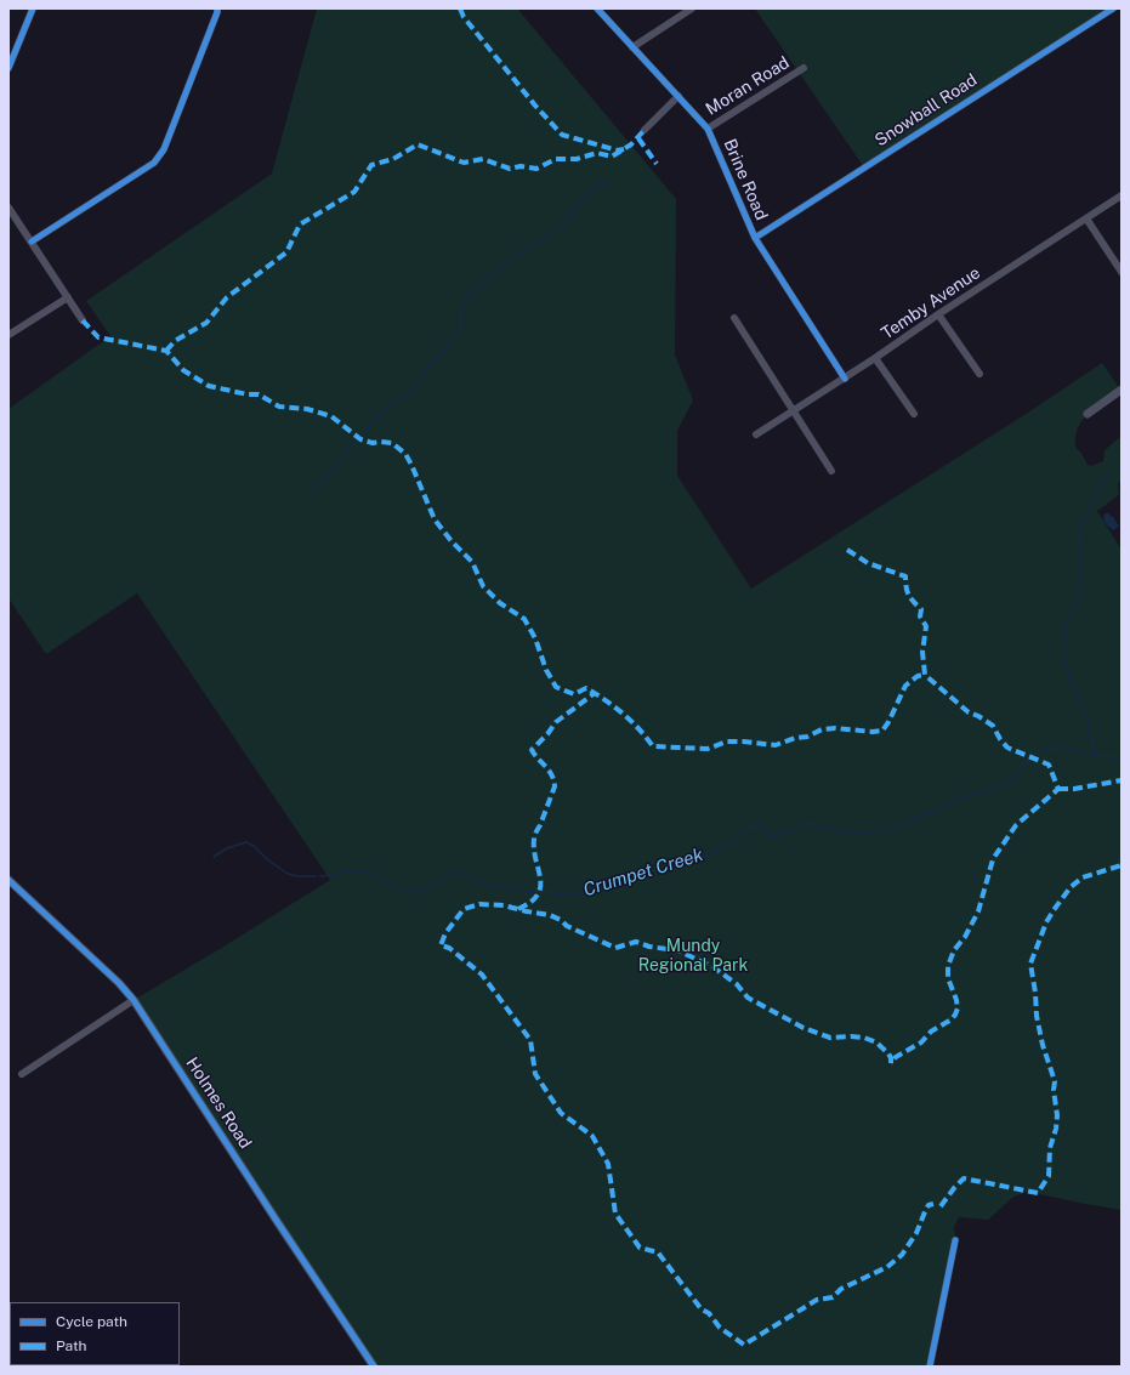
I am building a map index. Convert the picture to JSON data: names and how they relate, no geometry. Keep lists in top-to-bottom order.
{
  "streets": {
    "street": [
      "Moran Road",
      "Snowball Road",
      "Brine Road",
      "Temby Avenue",
      "Holmes Road"
    ]
  },
  "crossings": [
    ["Moran Road", "Brine Road"],
    ["Snowball Road", "Brine Road"],
    ["Brine Road", "Temby Avenue"]
  ],
  "water": ["Crumpet Creek"],
  "parks": ["Mundy Regional Park"],
  "legend": ["Cycle path", "Path"]
}
